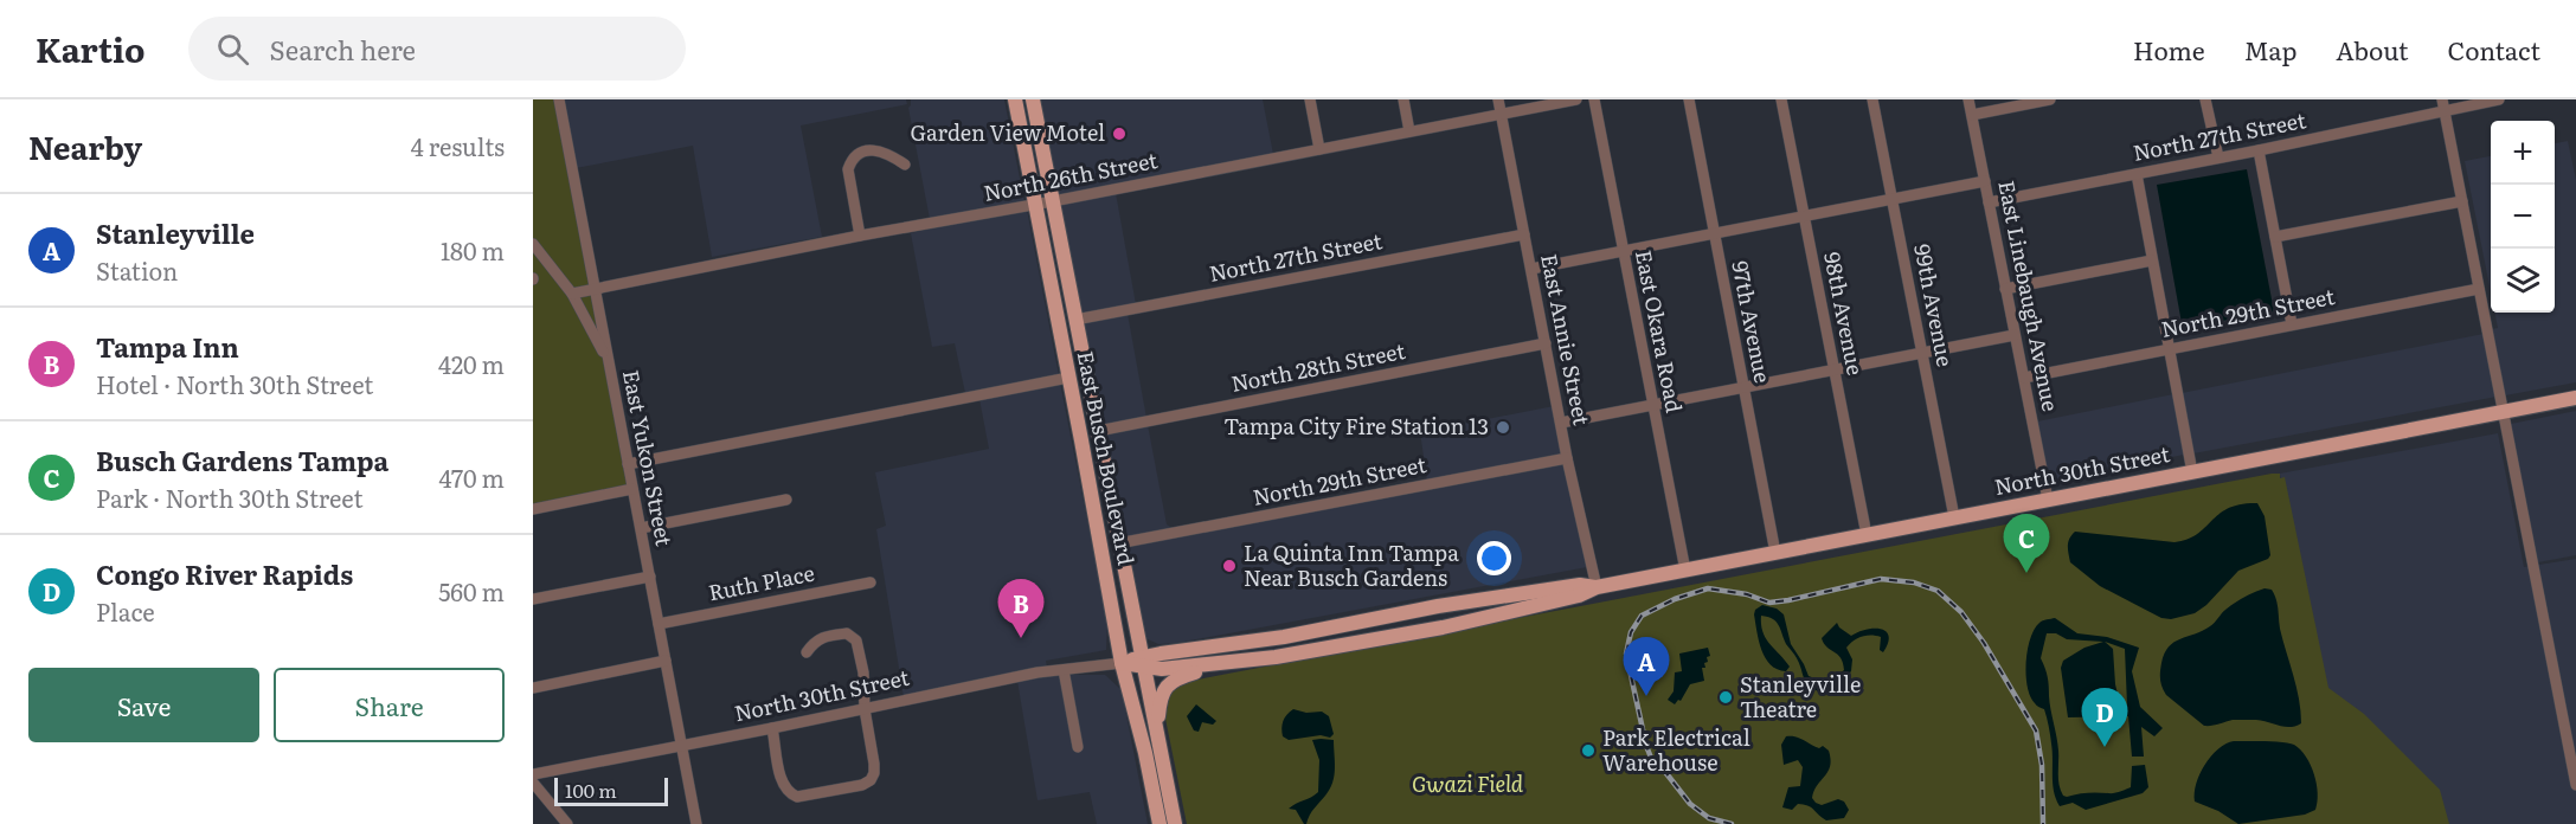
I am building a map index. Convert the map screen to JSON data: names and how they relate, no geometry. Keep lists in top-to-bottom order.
{
  "streets": {
    "main road": ["East Busch Boulevard", "North 30th Street"],
    "street": [
      "North 27th Street",
      "North 26th Street",
      "East Linebaugh Avenue",
      "99th Avenue",
      "98th Avenue",
      "North 29th Street",
      "97th Avenue",
      "East Okara Road",
      "East Annie Street",
      "North 28th Street",
      "East Yukon Street",
      "Ruth Place"
    ]
  },
  "crossings": [
    ["North 27th Street", "East Linebaugh Avenue"],
    ["North 27th Street", "East Annie Street"],
    ["North 27th Street", "East Busch Boulevard"],
    ["North 26th Street", "East Annie Street"],
    ["North 26th Street", "East Yukon Street"],
    ["North 26th Street", "East Busch Boulevard"],
    ["East Linebaugh Avenue", "North 29th Street"],
    ["East Linebaugh Avenue", "North 30th Street"],
    ["99th Avenue", "North 30th Street"],
    ["98th Avenue", "North 30th Street"],
    ["North 29th Street", "East Annie Street"],
    ["North 29th Street", "East Busch Boulevard"],
    ["97th Avenue", "North 30th Street"],
    ["East Okara Road", "North 30th Street"],
    ["East Annie Street", "North 28th Street"],
    ["East Annie Street", "North 30th Street"],
    ["North 28th Street", "East Busch Boulevard"],
    ["East Yukon Street", "North 30th Street"],
    ["East Yukon Street", "Ruth Place"],
    ["East Busch Boulevard", "North 30th Street"]
  ],
  "parks": ["Gwazi Field"],
  "places": [
    "Garden View Motel",
    "Tampa City Fire Station 13",
    "La Quinta Inn Tampa Near Busch Gardens",
    "Stanleyville Theatre",
    "Park Electrical Warehouse"
  ],
  "scale_bar": "100 m",
  "page": {
    "header": "Kartio",
    "search": "Search here",
    "nav": [
      "Home",
      "Map",
      "About",
      "Contact"
    ],
    "heading": ["Nearby", "4 results"],
    "map_buttons": ["+", "−"],
    "list": [
      {
        "mark": "A",
        "name": "Stanleyville",
        "note": "Station",
        "value": "180 m"
      },
      {
        "mark": "B",
        "name": "Tampa Inn",
        "note": "Hotel · North 30th Street",
        "value": "420 m"
      },
      {
        "mark": "C",
        "name": "Busch Gardens Tampa",
        "note": "Park · North 30th Street",
        "value": "470 m"
      },
      {
        "mark": "D",
        "name": "Congo River Rapids",
        "note": "Place",
        "value": "560 m"
      }
    ],
    "pins": [
      "C",
      "B",
      "A",
      "D"
    ],
    "buttons": ["Save", "Share"],
    "scale": "100 m"
  }
}
